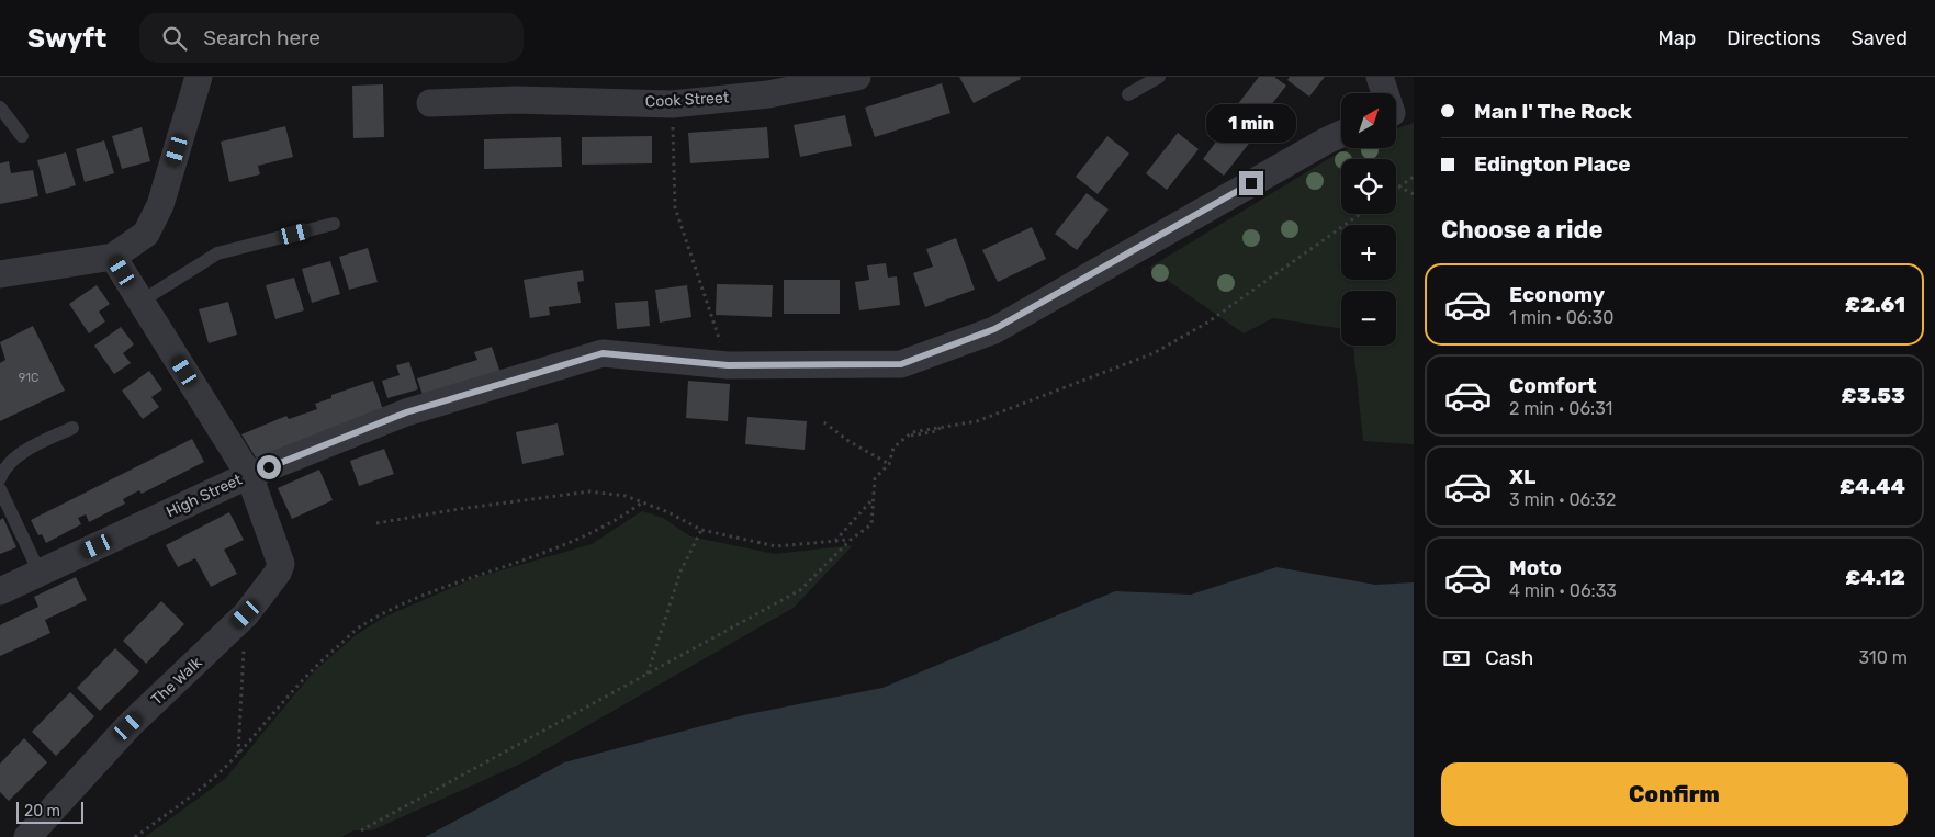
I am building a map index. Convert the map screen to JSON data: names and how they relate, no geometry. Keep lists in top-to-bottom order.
{
  "streets": {
    "street": ["Cook Street", "High Street", "The Walk"]
  },
  "crossings": [
    ["High Street", "The Walk"]
  ],
  "house_numbers": ["91C"],
  "scale_bar": "20 m",
  "north": "top right",
  "page": {
    "header": "Swyft",
    "search": "Search here",
    "nav": ["Map", "Directions", "Saved"],
    "banner": ["Man I' The Rock", "Edington Place"],
    "map_buttons": ["+", "−"],
    "bubble": "1 min",
    "heading": "Choose a ride",
    "list": [
      {
        "name": "Economy",
        "note": "1 min · 06:30",
        "value": "£2.61"
      },
      {
        "name": "Comfort",
        "note": "2 min · 06:31",
        "value": "£3.53"
      },
      {
        "name": "XL",
        "note": "3 min · 06:32",
        "value": "£4.44"
      },
      {
        "name": "Moto",
        "note": "4 min · 06:33",
        "value": "£4.12"
      }
    ],
    "pay": ["Cash", "310 m"],
    "buttons": "Confirm",
    "scale": "20 m"
  }
}
